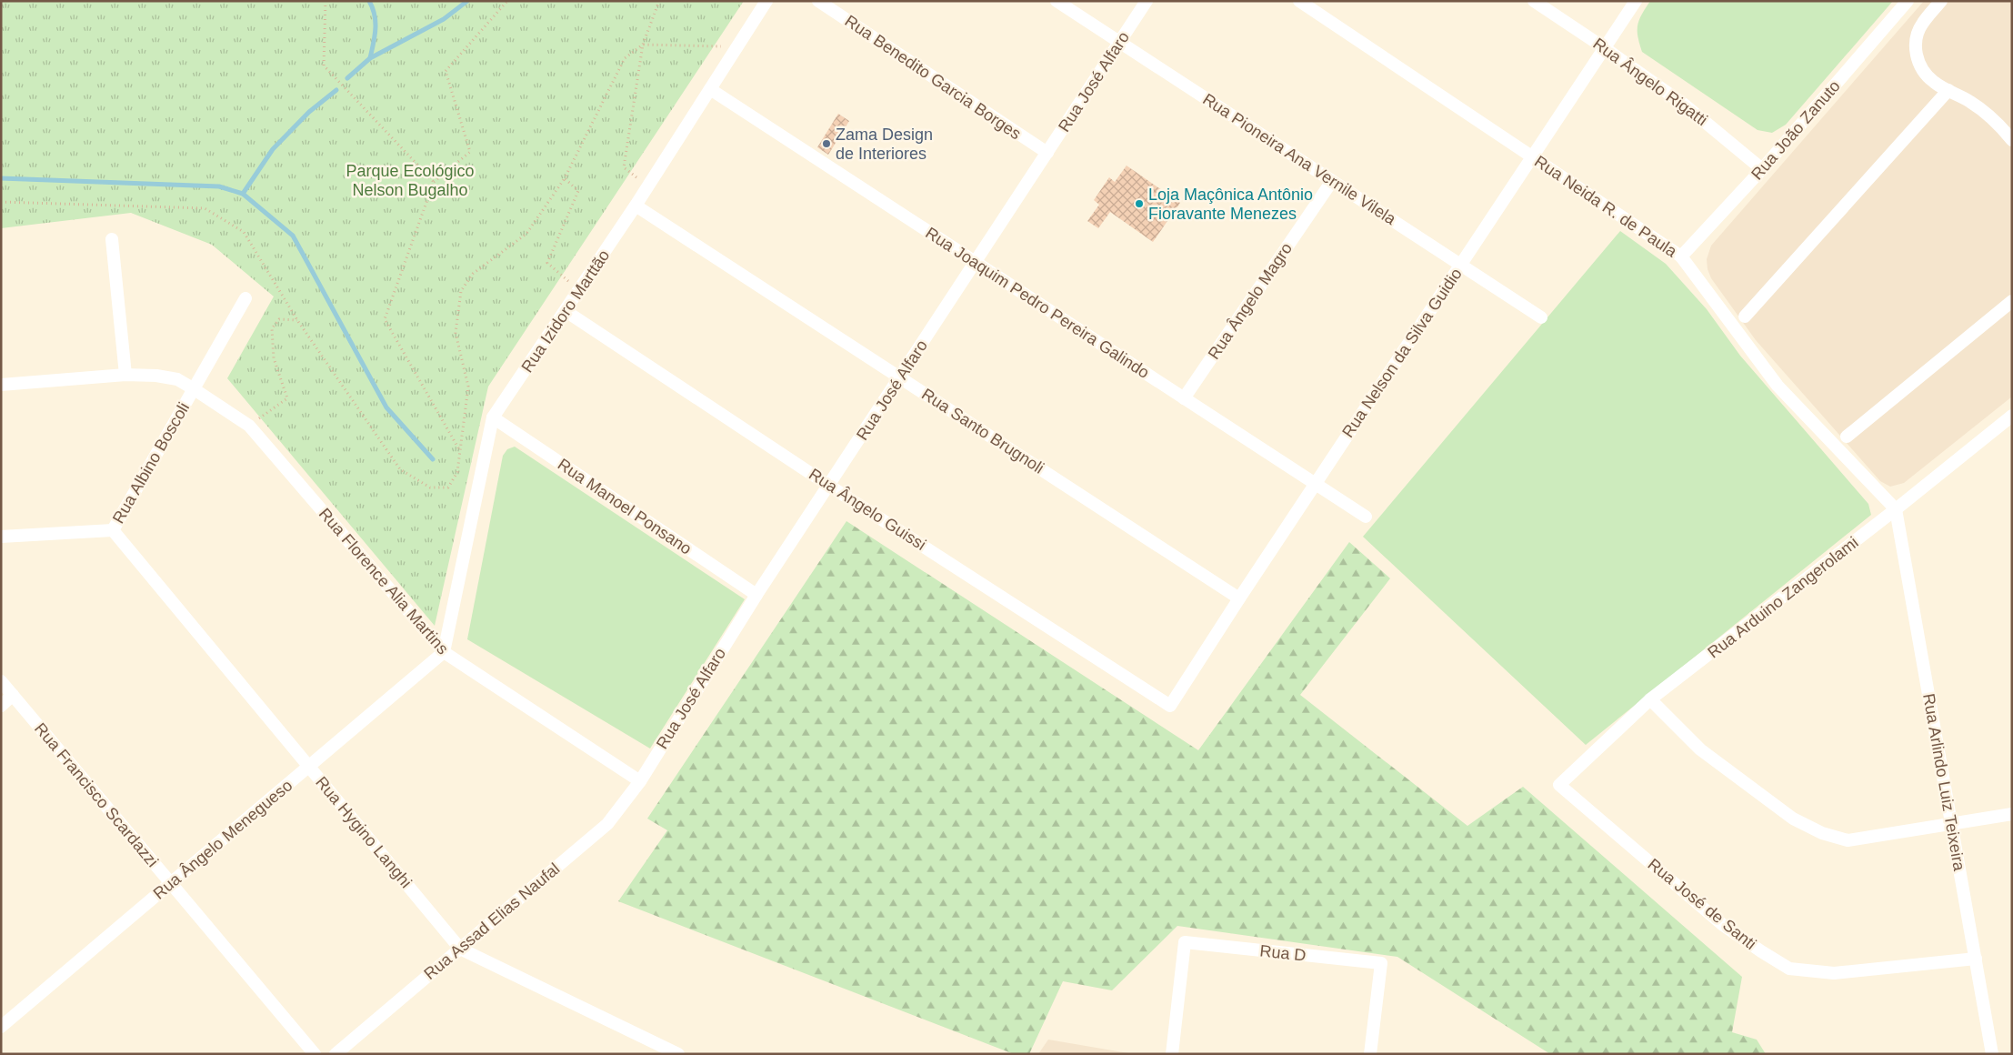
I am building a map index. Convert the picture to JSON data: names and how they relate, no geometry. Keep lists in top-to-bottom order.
{
  "streets": {
    "street": [
      "Rua Benedito Garcia Borges",
      "Rua José Alfaro",
      "Rua Ângelo Rigatti",
      "Rua João Zanuto",
      "Rua Pioneira Ana Vernile Vilela",
      "Rua Neida R. de Paula",
      "Rua Ângelo Magro",
      "Rua Joaquim Pedro Pereira Galindo",
      "Rua Izidoro Marttão",
      "Rua Nelson da Silva Guidio",
      "Rua Santo Brugnoli",
      "Rua Albino Boscoli",
      "Rua Manoel Ponsano",
      "Rua Ângelo Guissi",
      "Rua Florence Alia Martins",
      "Rua Arduino Zangerolami",
      "Rua Arlindo Luiz Teixeira",
      "Rua Francisco Scardazzi",
      "Rua Hygino Langhi",
      "Rua Ângelo Menegueso",
      "Rua José de Santi",
      "Rua Assad Elias Naufal",
      "Rua D"
    ]
  },
  "crossings": [
    ["Rua Benedito Garcia Borges", "Rua José Alfaro"],
    ["Rua José Alfaro", "Rua Pioneira Ana Vernile Vilela"],
    ["Rua José Alfaro", "Rua Joaquim Pedro Pereira Galindo"],
    ["Rua José Alfaro", "Rua Santo Brugnoli"],
    ["Rua José Alfaro", "Rua Manoel Ponsano"],
    ["Rua José Alfaro", "Rua Ângelo Guissi"],
    ["Rua José Alfaro", "Rua Florence Alia Martins"],
    ["Rua José Alfaro", "Rua Assad Elias Naufal"],
    ["Rua Ângelo Rigatti", "Rua João Zanuto"],
    ["Rua Ângelo Rigatti", "Rua Nelson da Silva Guidio"],
    ["Rua João Zanuto", "Rua Neida R. de Paula"],
    ["Rua Pioneira Ana Vernile Vilela", "Rua Ângelo Magro"],
    ["Rua Pioneira Ana Vernile Vilela", "Rua Nelson da Silva Guidio"],
    ["Rua Neida R. de Paula", "Rua Nelson da Silva Guidio"],
    ["Rua Neida R. de Paula", "Rua Arduino Zangerolami"],
    ["Rua Neida R. de Paula", "Rua Arlindo Luiz Teixeira"],
    ["Rua Ângelo Magro", "Rua Joaquim Pedro Pereira Galindo"],
    ["Rua Joaquim Pedro Pereira Galindo", "Rua Izidoro Marttão"],
    ["Rua Joaquim Pedro Pereira Galindo", "Rua Nelson da Silva Guidio"],
    ["Rua Izidoro Marttão", "Rua Santo Brugnoli"],
    ["Rua Izidoro Marttão", "Rua Manoel Ponsano"],
    ["Rua Izidoro Marttão", "Rua Ângelo Guissi"],
    ["Rua Izidoro Marttão", "Rua Florence Alia Martins"],
    ["Rua Izidoro Marttão", "Rua Ângelo Menegueso"],
    ["Rua Nelson da Silva Guidio", "Rua Santo Brugnoli"],
    ["Rua Nelson da Silva Guidio", "Rua Ângelo Guissi"],
    ["Rua Albino Boscoli", "Rua Florence Alia Martins"],
    ["Rua Albino Boscoli", "Rua Hygino Langhi"],
    ["Rua Florence Alia Martins", "Rua Ângelo Menegueso"],
    ["Rua Florence Alia Martins", "Rua Assad Elias Naufal"],
    ["Rua Arduino Zangerolami", "Rua Arlindo Luiz Teixeira"],
    ["Rua Arduino Zangerolami", "Rua José de Santi"],
    ["Rua Arlindo Luiz Teixeira", "Rua José de Santi"],
    ["Rua Francisco Scardazzi", "Rua Ângelo Menegueso"],
    ["Rua Hygino Langhi", "Rua Ângelo Menegueso"],
    ["Rua Hygino Langhi", "Rua Assad Elias Naufal"]
  ],
  "parks": ["Parque Ecológico Nelson Bugalho"],
  "places": ["Zama Design de Interiores", "Loja Maçônica Antônio Fioravante Menezes"]
}
